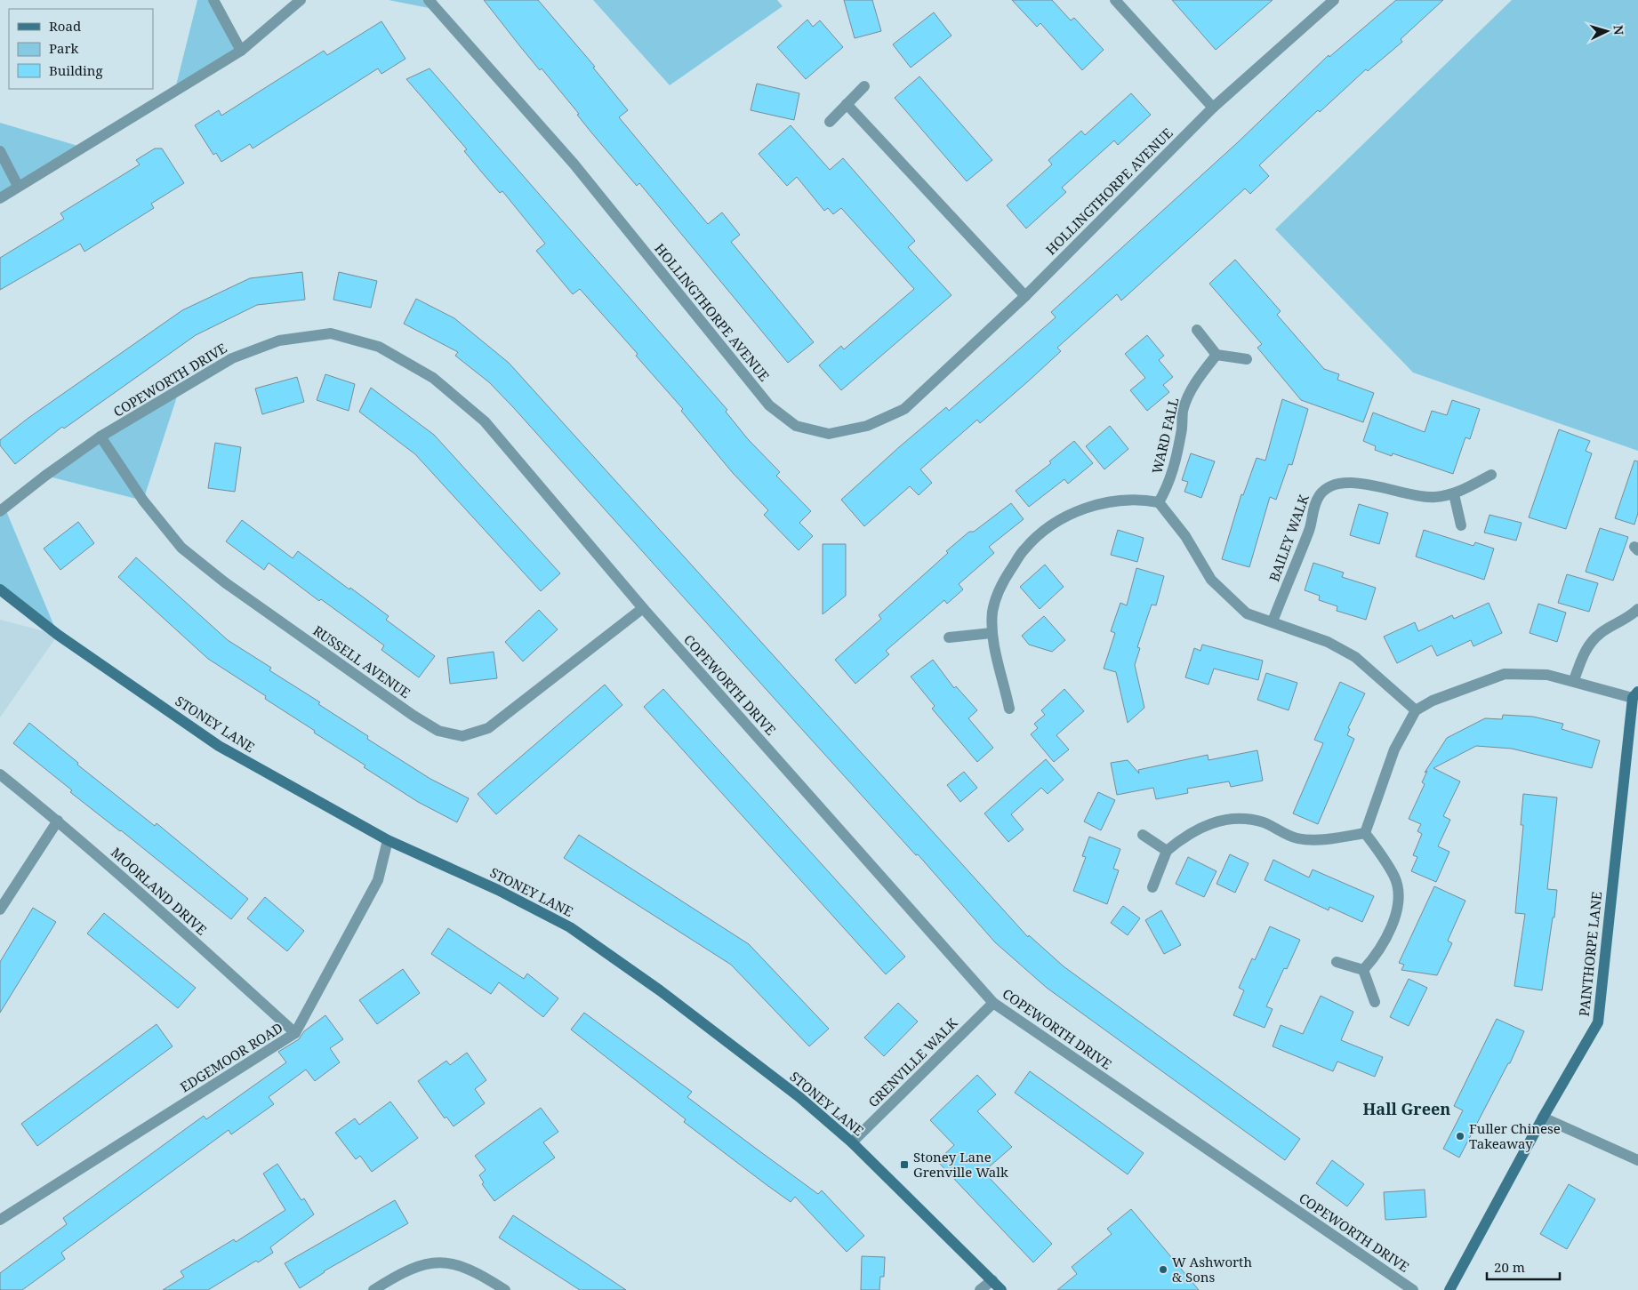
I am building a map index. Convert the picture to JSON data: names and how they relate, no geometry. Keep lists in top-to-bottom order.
{
  "streets": {
    "street": [
      "HOLLINGTHORPE AVENUE",
      "COPEWORTH DRIVE",
      "WARD FALL",
      "BAILEY WALK",
      "RUSSELL AVENUE",
      "STONEY LANE",
      "MOORLAND DRIVE",
      "PAINTHORPE LANE",
      "EDGEMOOR ROAD",
      "GRENVILLE WALK"
    ]
  },
  "crossings": [
    ["COPEWORTH DRIVE", "RUSSELL AVENUE"],
    ["COPEWORTH DRIVE", "GRENVILLE WALK"],
    ["STONEY LANE", "EDGEMOOR ROAD"],
    ["STONEY LANE", "GRENVILLE WALK"],
    ["MOORLAND DRIVE", "EDGEMOOR ROAD"]
  ],
  "districts": ["Hall Green"],
  "places": {
    "other": ["Fuller Chinese Takeaway", "W Ashworth & Sons"],
    "transit": ["Stoney Lane Grenville Walk"]
  },
  "legend": ["Road", "Park", "Building"],
  "scale_bar": "20 m",
  "north": "right"
}
